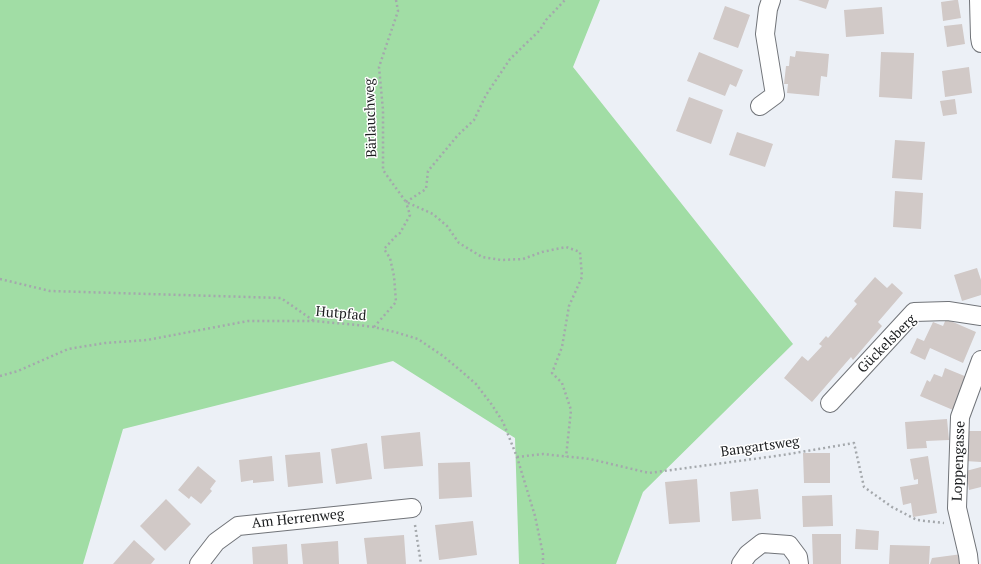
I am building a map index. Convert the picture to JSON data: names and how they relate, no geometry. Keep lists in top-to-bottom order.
{
  "streets": {
    "street": ["Gückelsberg", "Loppengasse", "Am Herrenweg"],
    "path": ["Bärlauchweg", "Hutpfad", "Bangartsweg"]
  },
  "crossings": [
    ["Hutpfad", "Bangartsweg"],
    ["Bangartsweg", "Loppengasse"]
  ]
}
